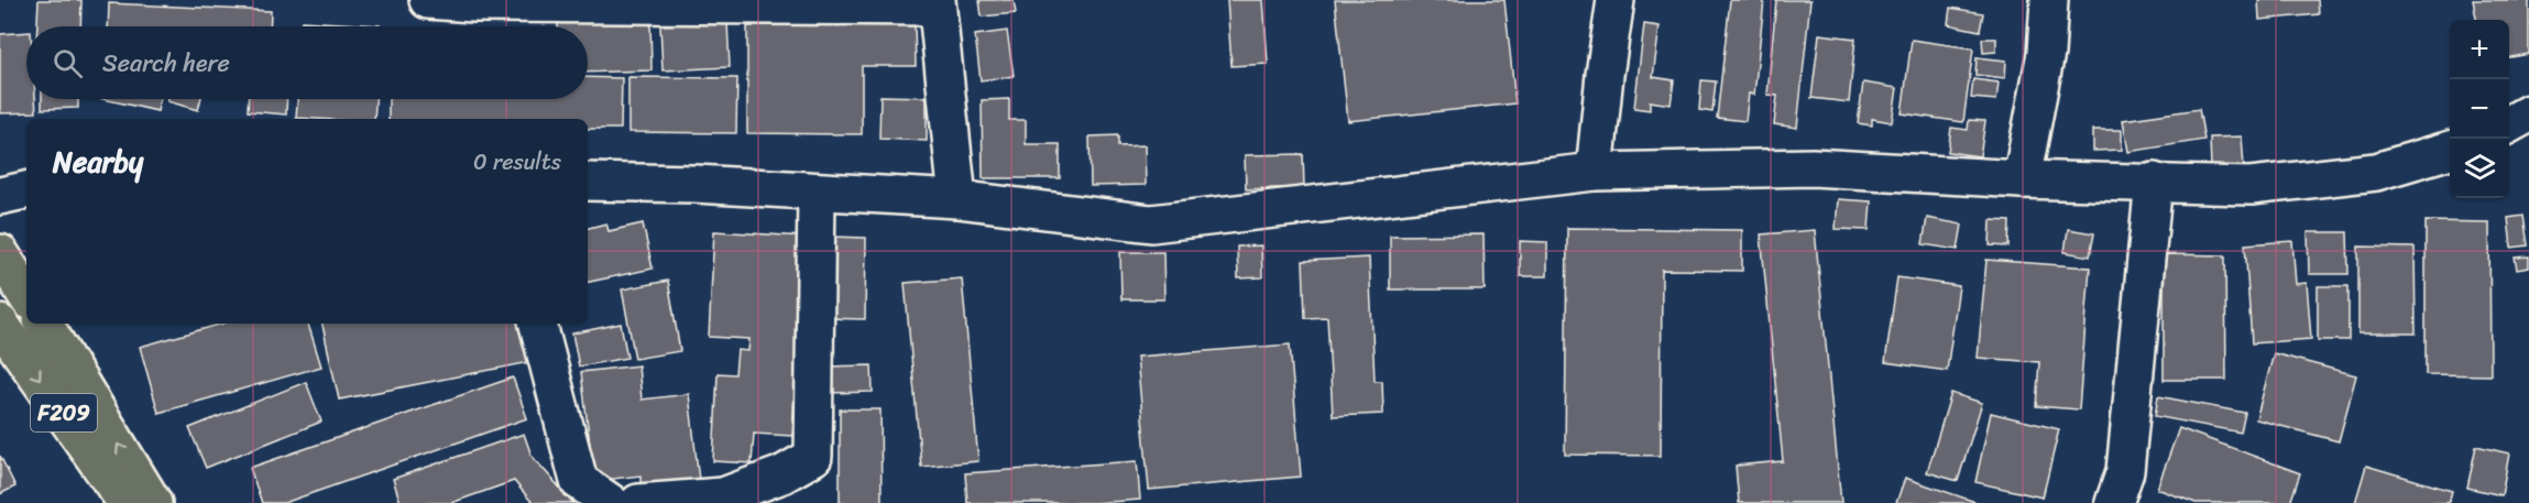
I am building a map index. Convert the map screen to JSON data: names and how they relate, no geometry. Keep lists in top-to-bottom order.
{
  "streets": {
    "main road": ["F209"]
  },
  "page": {
    "map_buttons": ["+", "−"],
    "search": "Search here",
    "heading": ["Nearby", "0 results"]
  }
}
